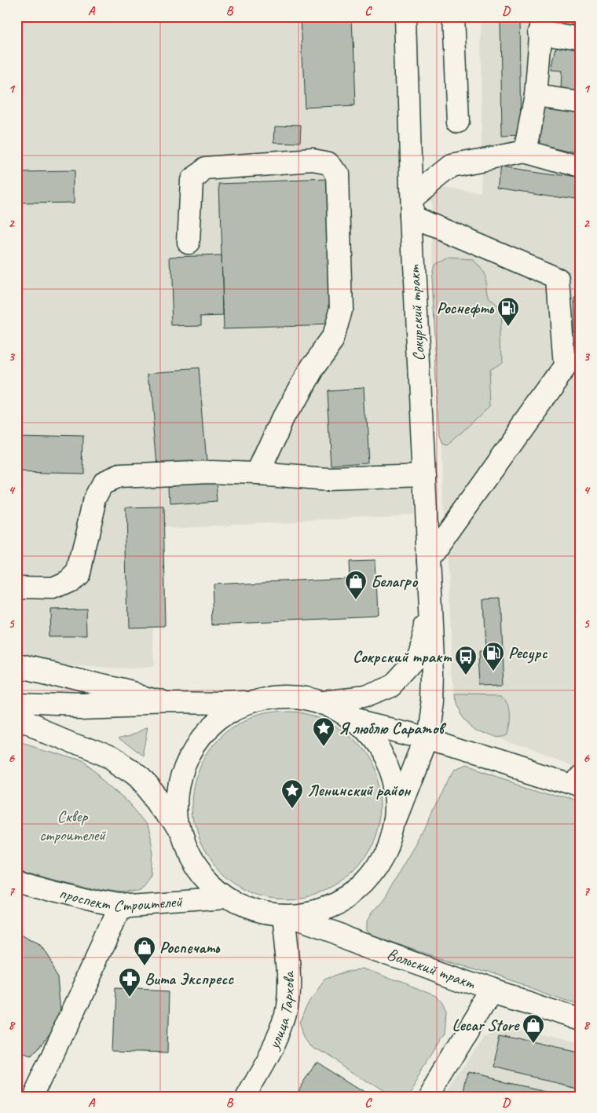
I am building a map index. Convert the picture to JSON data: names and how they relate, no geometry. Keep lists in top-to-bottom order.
{
  "streets": {
    "main road": [
      "Сокурский тракт",
      "проспект Строителей",
      "Вольский тракт",
      "улица Тархова"
    ]
  },
  "crossings": [
    ["Вольский тракт", "улица Тархова"]
  ],
  "parks": ["Cквер cтроителей"],
  "places": {
    "fuel station": ["Роснефть", "Ресурс"],
    "shop": ["Белагро", "Роспечать", "Lecar Store"],
    "bus stop": ["Сокрский тракт"],
    "place": ["Я люблю Саратов", "Ленинский район"],
    "pharmacy": ["Вита Экспресс"]
  },
  "grid": {
    "columns": [
      "A",
      "B",
      "C",
      "D"
    ],
    "rows": [
      "1",
      "2",
      "3",
      "4",
      "5",
      "6",
      "7",
      "8"
    ]
  }
}
